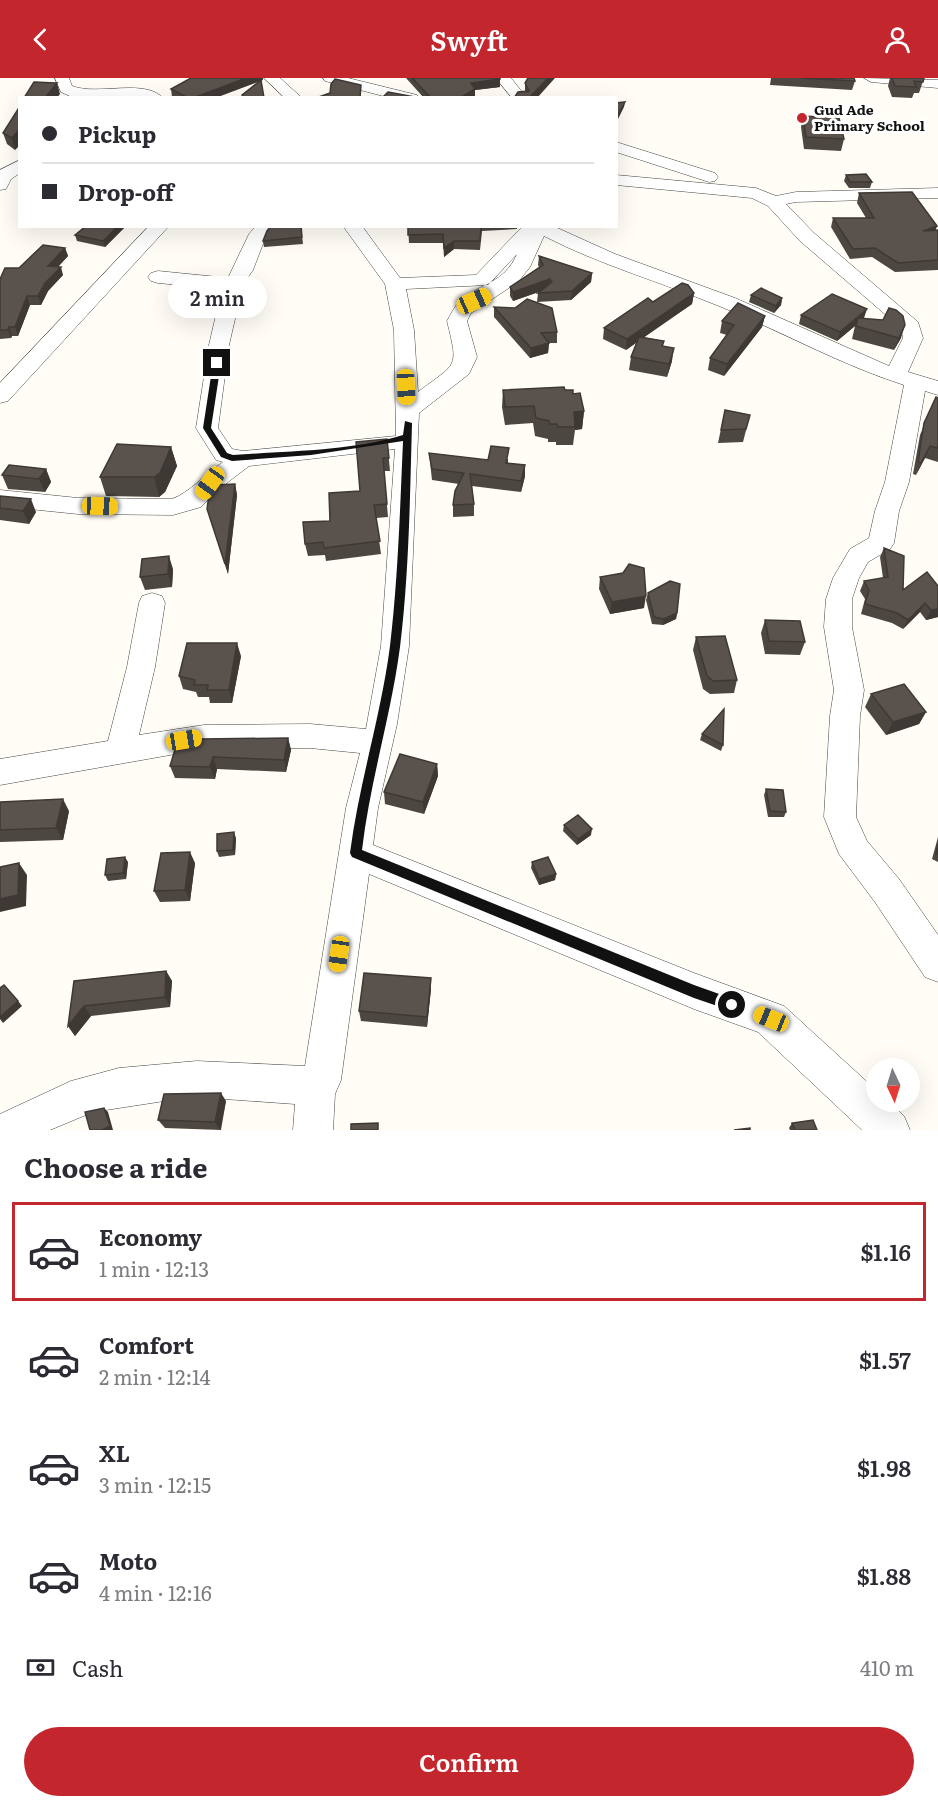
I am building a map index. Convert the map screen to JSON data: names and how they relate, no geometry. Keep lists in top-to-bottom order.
{
  "places": ["Gud Ade Primary School"],
  "north": "bottom",
  "page": {
    "header": "Swyft",
    "banner": ["Pickup", "Drop-off"],
    "bubble": "2 min",
    "heading": "Choose a ride",
    "list": [
      {
        "name": "Economy",
        "note": "1 min · 12:13",
        "value": "$1.16"
      },
      {
        "name": "Comfort",
        "note": "2 min · 12:14",
        "value": "$1.57"
      },
      {
        "name": "XL",
        "note": "3 min · 12:15",
        "value": "$1.98"
      },
      {
        "name": "Moto",
        "note": "4 min · 12:16",
        "value": "$1.88"
      }
    ],
    "pay": ["Cash", "410 m"],
    "buttons": "Confirm"
  }
}
